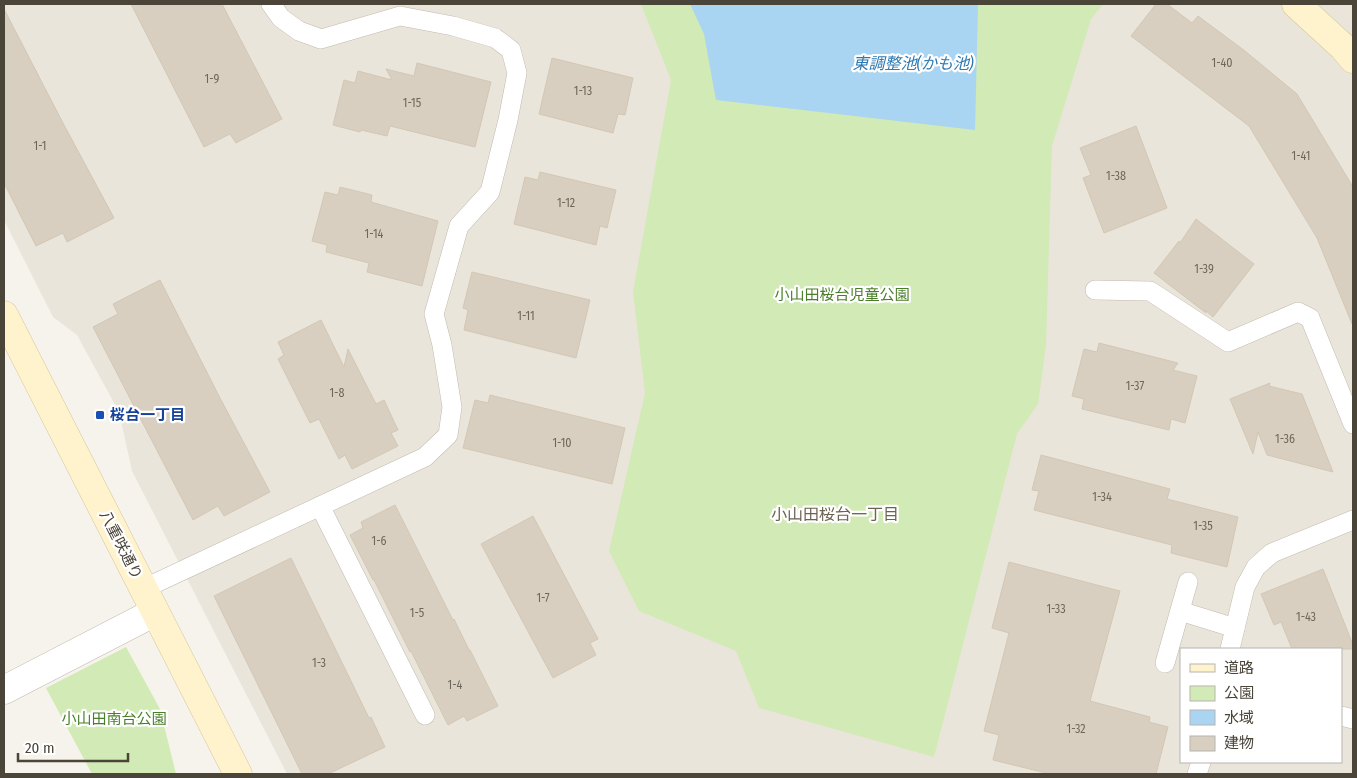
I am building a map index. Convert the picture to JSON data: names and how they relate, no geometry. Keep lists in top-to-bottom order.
{
  "streets": {
    "street": ["八重咲通り"]
  },
  "districts": ["小山田桜台一丁目"],
  "water": ["東調整池(かも池)"],
  "parks": ["小山田桜台児童公園", "小山田南台公園"],
  "places": {
    "transit": ["桜台一丁目"]
  },
  "house_numbers": [
    "1-40",
    "1-9",
    "1-13",
    "1-15",
    "1-1",
    "1-41",
    "1-38",
    "1-12",
    "1-14",
    "1-39",
    "1-11",
    "1-37",
    "1-8",
    "1-36",
    "1-10",
    "1-34",
    "1-35",
    "1-6",
    "1-7",
    "1-33",
    "1-5",
    "1-43",
    "1-3",
    "1-4",
    "1-32"
  ],
  "legend": [
    "道路",
    "公園",
    "水域",
    "建物"
  ],
  "scale_bar": "20 m"
}
